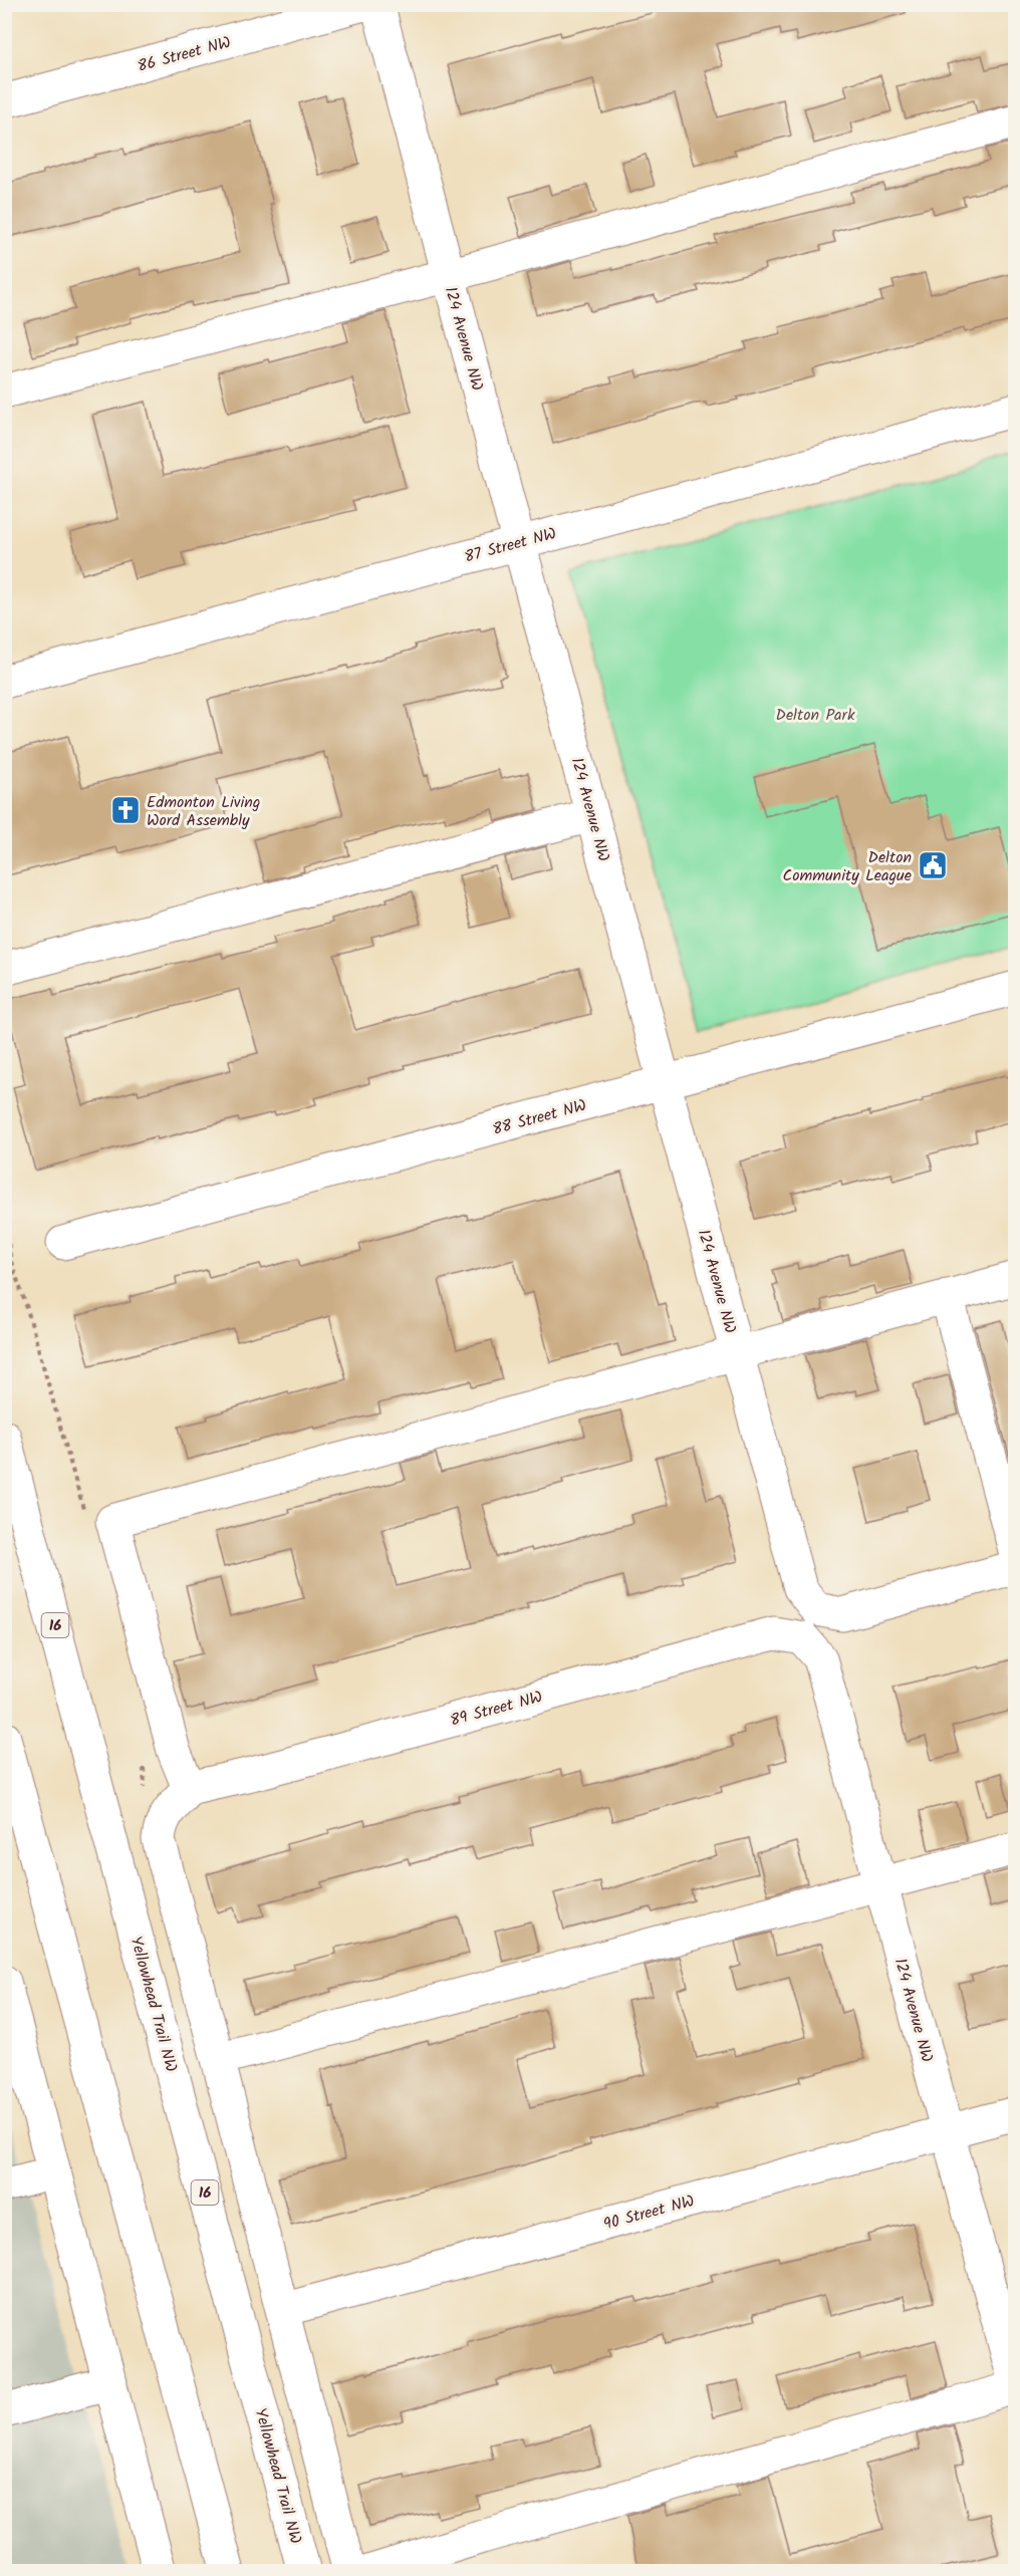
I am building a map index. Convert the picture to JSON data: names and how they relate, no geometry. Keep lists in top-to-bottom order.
{
  "streets": {
    "main road": [
      "86 Street NW",
      "124 Avenue NW",
      "87 Street NW",
      "88 Street NW",
      "16",
      "89 Street NW",
      "Yellowhead Trail NW",
      "90 Street NW"
    ]
  },
  "crossings": [
    ["124 Avenue NW", "87 Street NW"],
    ["124 Avenue NW", "88 Street NW"],
    ["124 Avenue NW", "89 Street NW"],
    ["124 Avenue NW", "90 Street NW"]
  ],
  "parks": ["Delton Park"],
  "places": {
    "church": ["Edmonton Living Word Assembly"],
    "public building": ["Delton Community League"]
  }
}
